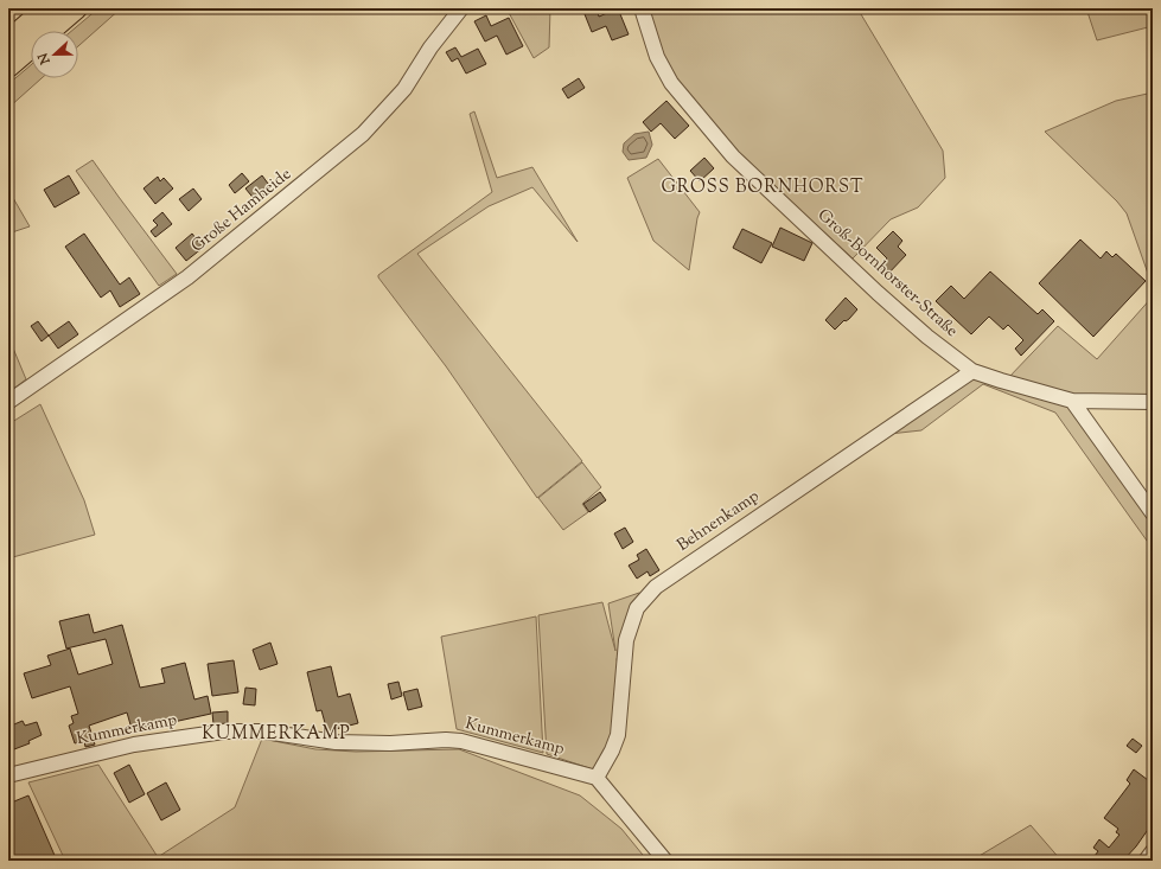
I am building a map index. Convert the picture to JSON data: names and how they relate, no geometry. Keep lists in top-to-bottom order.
{
  "streets": {
    "street": [
      "Große Hamheide",
      "Groß-Bornhorster-Straße",
      "Behnenkamp",
      "Kummerkamp"
    ]
  },
  "crossings": [
    ["Groß-Bornhorster-Straße", "Behnenkamp"],
    ["Behnenkamp", "Kummerkamp"]
  ],
  "districts": ["GROSS BORNHORST", "KUMMERKAMP"],
  "north": "left"
}
